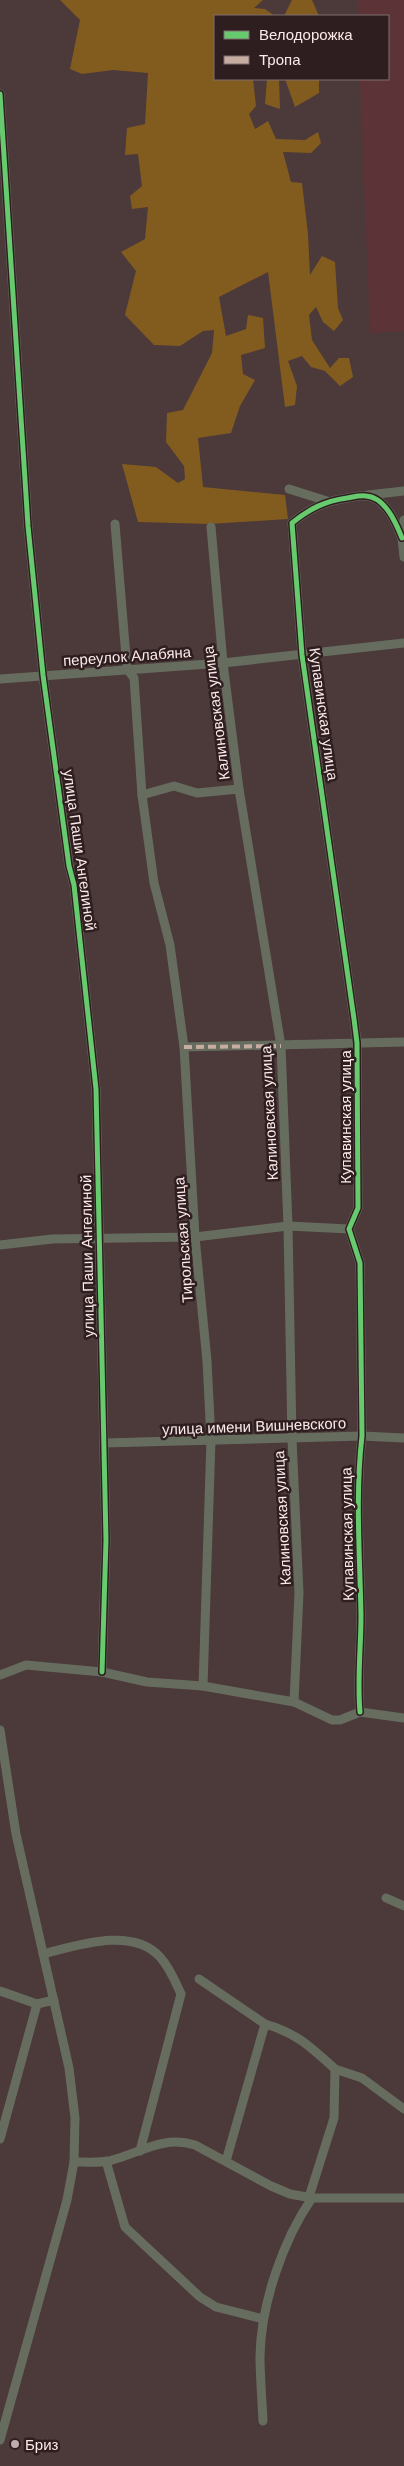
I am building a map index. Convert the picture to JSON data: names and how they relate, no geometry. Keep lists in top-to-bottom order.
{
  "streets": {
    "street": [
      "переулок Алабяна",
      "Калиновская улица",
      "Купавинская улица",
      "улица Паши Ангелиной",
      "Тирольская улица",
      "улица имени Вишневского"
    ]
  },
  "crossings": [
    ["переулок Алабяна", "Калиновская улица"],
    ["переулок Алабяна", "Купавинская улица"],
    ["переулок Алабяна", "улица Паши Ангелиной"],
    ["переулок Алабяна", "Тирольская улица"],
    ["Калиновская улица", "улица имени Вишневского"],
    ["Купавинская улица", "улица имени Вишневского"],
    ["улица Паши Ангелиной", "улица имени Вишневского"],
    ["Тирольская улица", "улица имени Вишневского"]
  ],
  "places": ["Бриз"],
  "legend": ["Велодорожка", "Тропа"]
}
